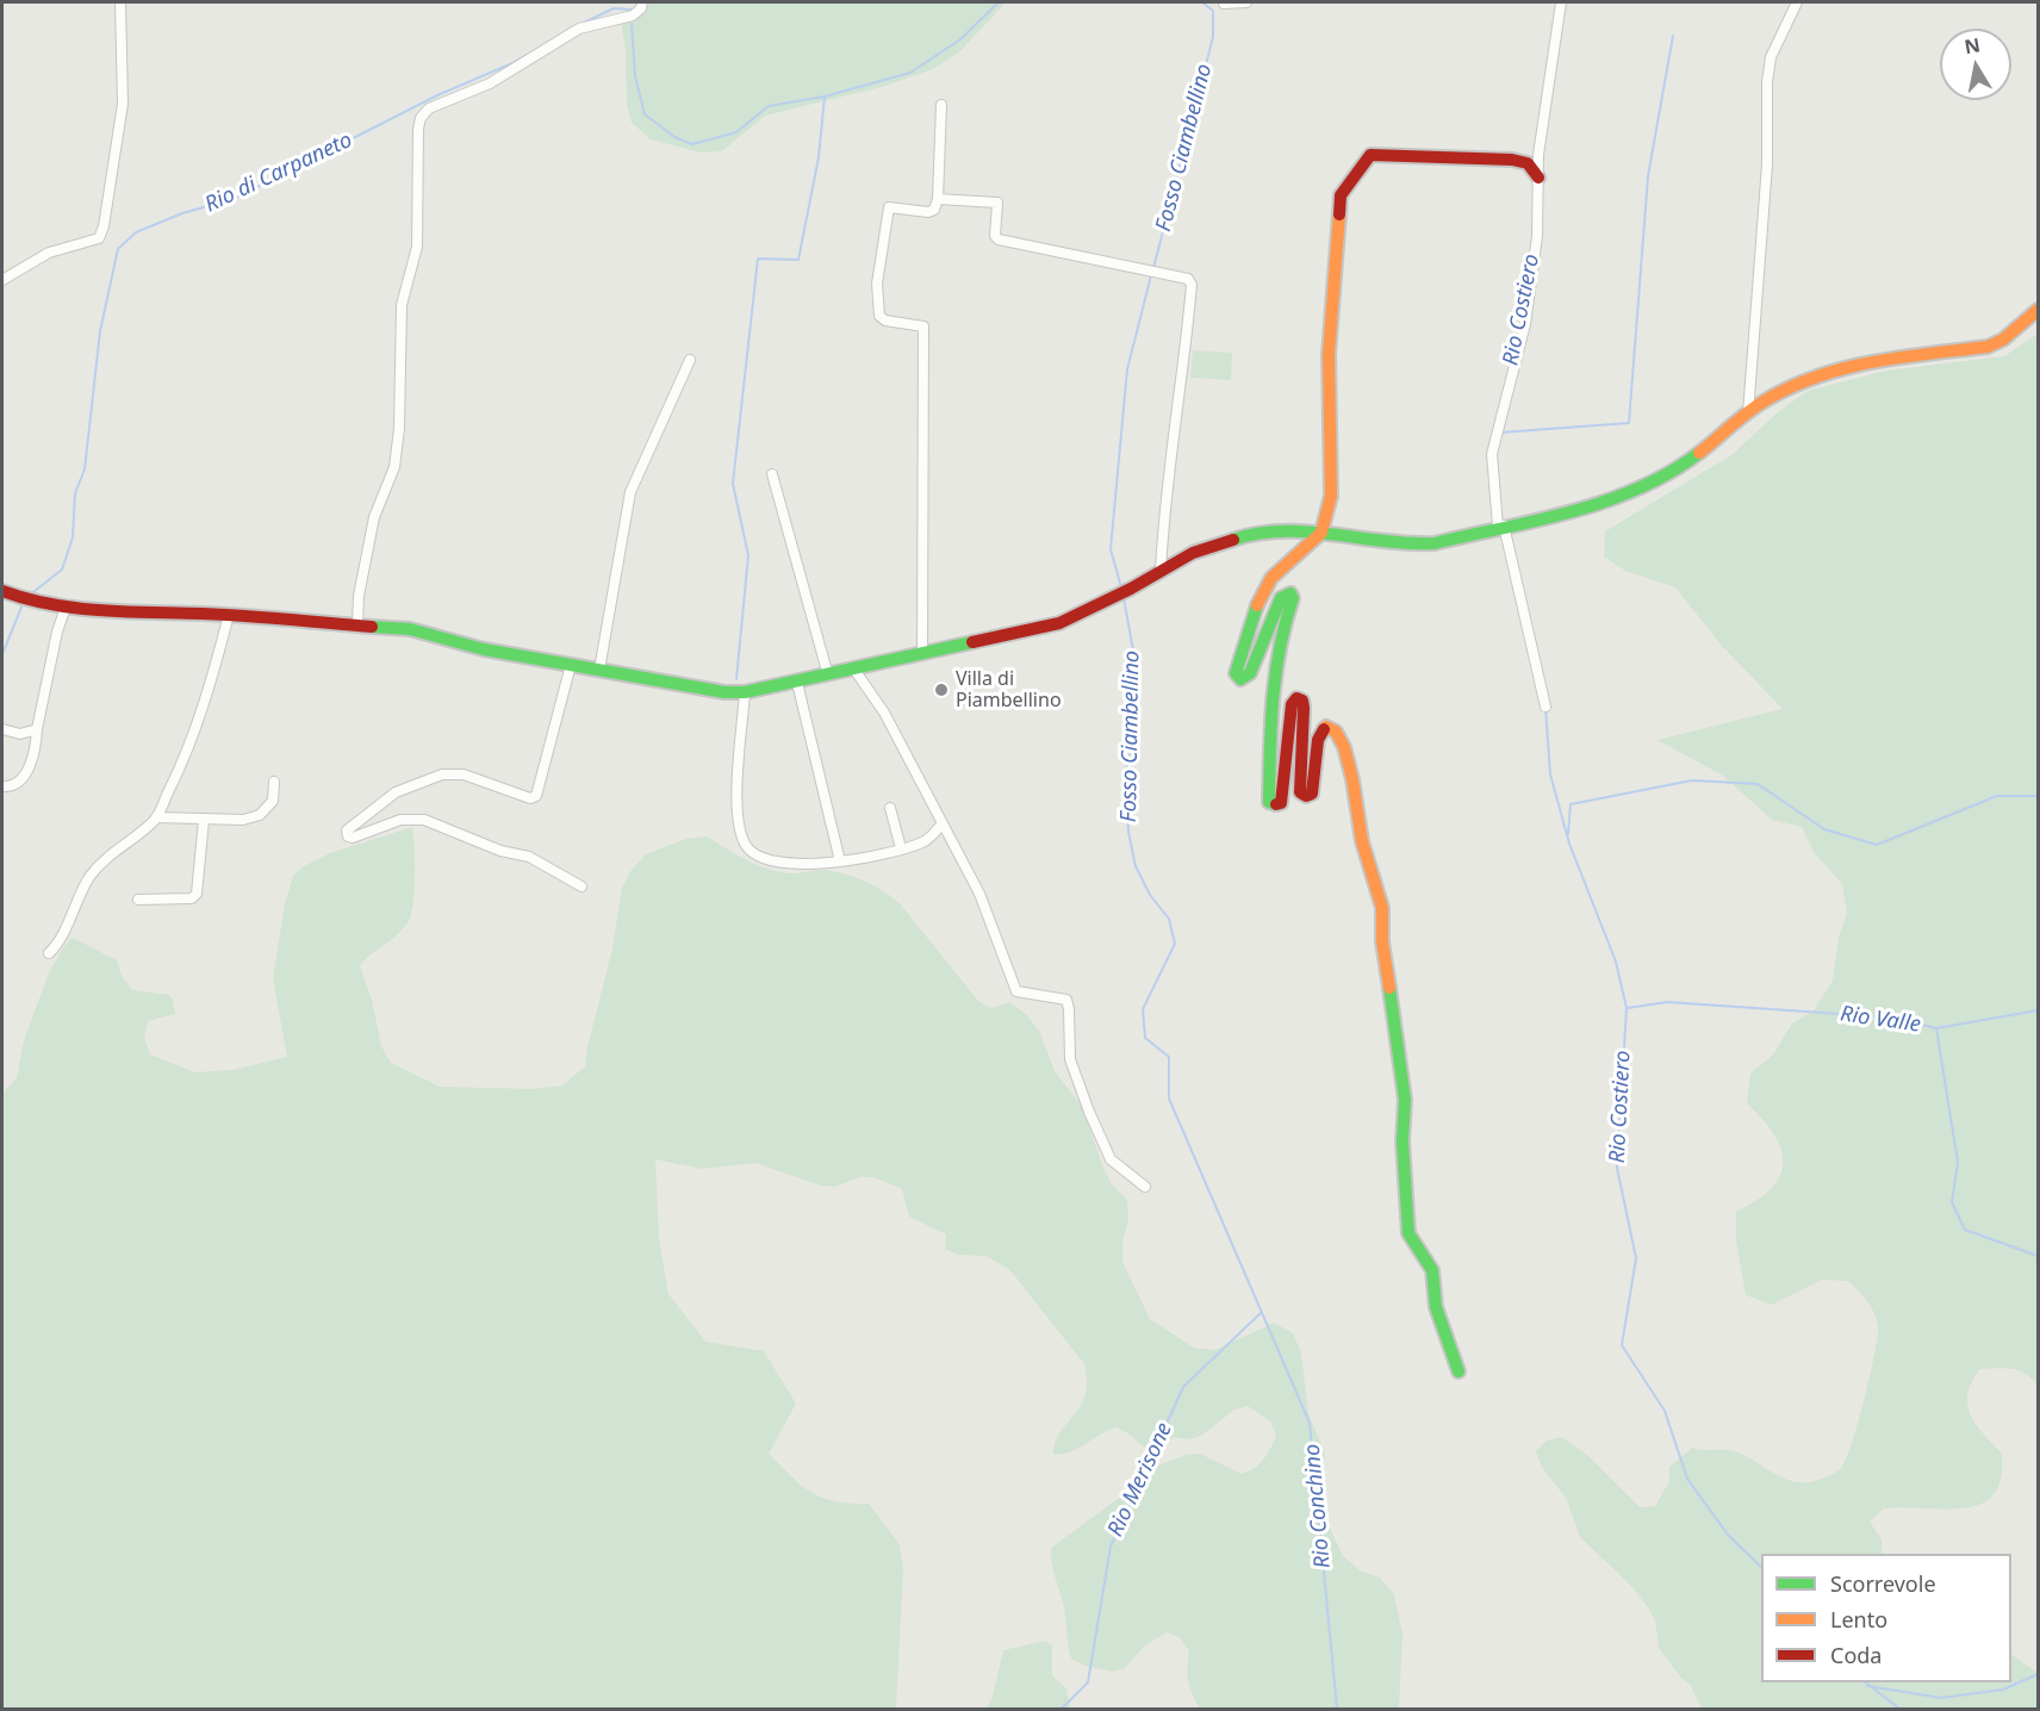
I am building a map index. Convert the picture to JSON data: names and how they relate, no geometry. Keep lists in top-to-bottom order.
{
  "water": [
    "Fosso Ciambellino",
    "Rio di Carpaneto",
    "Rio Costiero",
    "Rio Valle",
    "Rio Merisone",
    "Rio Conchino"
  ],
  "places": ["Villa di Piambellino"],
  "legend": ["Scorrevole", "Lento", "Coda"],
  "north": "top"
}
